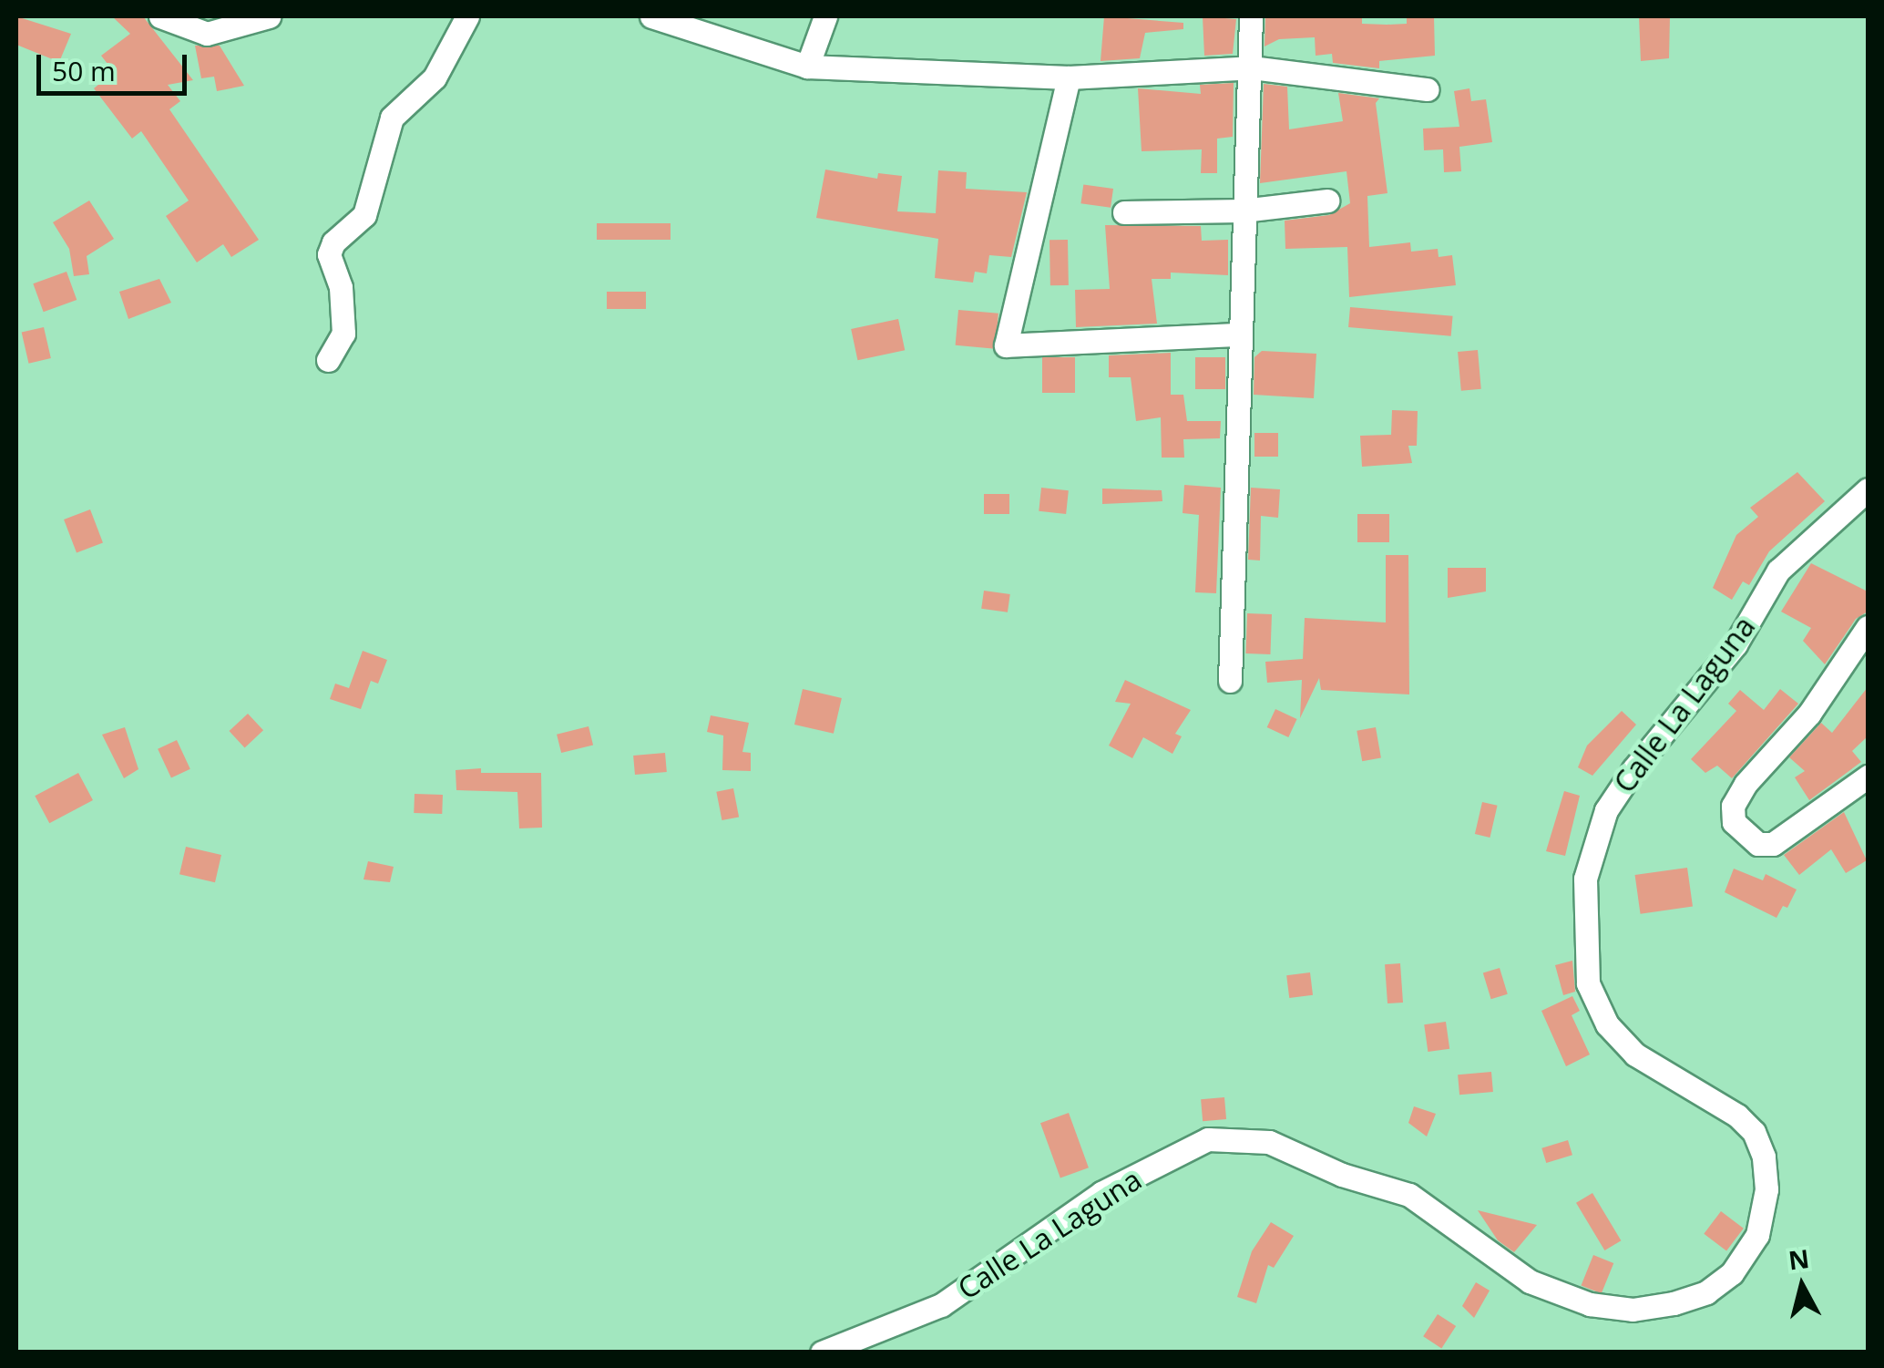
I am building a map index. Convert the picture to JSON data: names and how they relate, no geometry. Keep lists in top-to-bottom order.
{
  "streets": {
    "street": ["Calle La Laguna"]
  },
  "scale_bar": "50 m",
  "north": "top"
}
